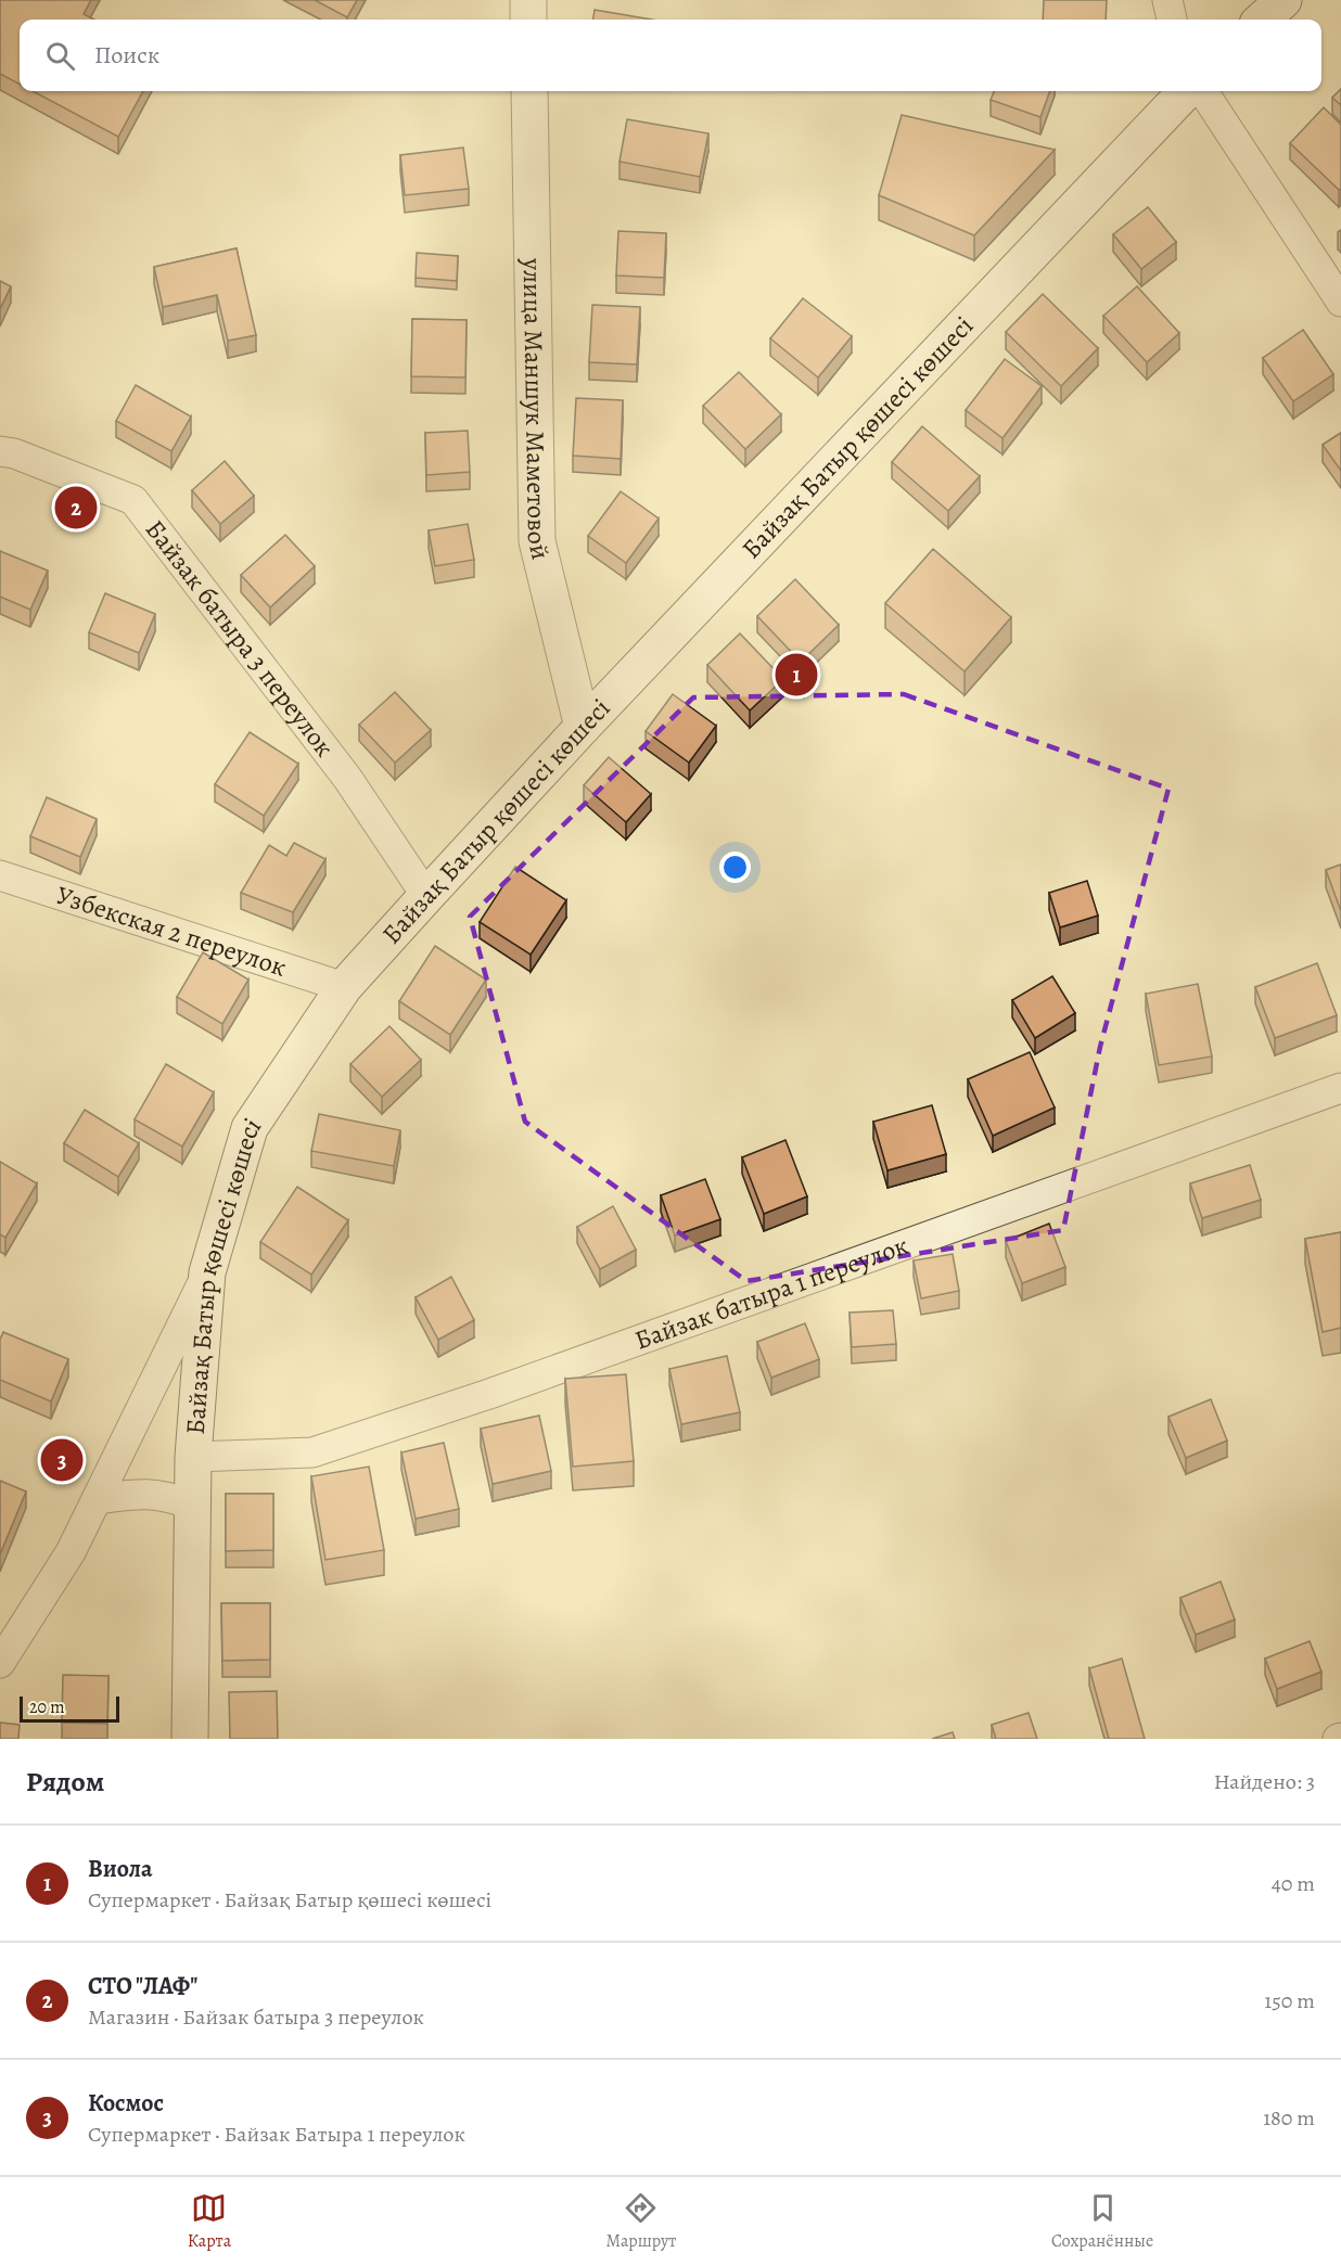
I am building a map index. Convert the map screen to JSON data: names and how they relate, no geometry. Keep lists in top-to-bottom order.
{
  "streets": {
    "main road": ["улица Маншук Маметовой", "Байзақ Батыр қөшесі көшесі"],
    "street": ["Байзак батыра 3 переулок", "Узбекская 2 переулок", "Байзак батыра 1 переулок"]
  },
  "crossings": [
    ["улица Маншук Маметовой", "Байзақ Батыр қөшесі көшесі"],
    ["Байзақ Батыр қөшесі көшесі", "Байзак батыра 3 переулок"],
    ["Байзақ Батыр қөшесі көшесі", "Узбекская 2 переулок"],
    ["Байзақ Батыр қөшесі көшесі", "Байзак батыра 1 переулок"]
  ],
  "scale_bar": "20 m",
  "page": {
    "search": "Поиск",
    "pins": ["2", "1", "3"],
    "scale": "20 m",
    "heading": ["Рядом", "Найдено: 3"],
    "list": [
      {
        "mark": "1",
        "name": "Виола",
        "note": "Супермаркет · Байзақ Батыр қөшесі көшесі",
        "value": "40 m"
      },
      {
        "mark": "2",
        "name": "СТО \"ЛАФ\"",
        "note": "Магазин · Байзак батыра 3 переулок",
        "value": "150 m"
      },
      {
        "mark": "3",
        "name": "Космос",
        "note": "Супермаркет · Байзак Батыра 1 переулок",
        "value": "180 m"
      }
    ],
    "nav": ["Карта", "Маршрут", "Сохранённые"]
  }
}
